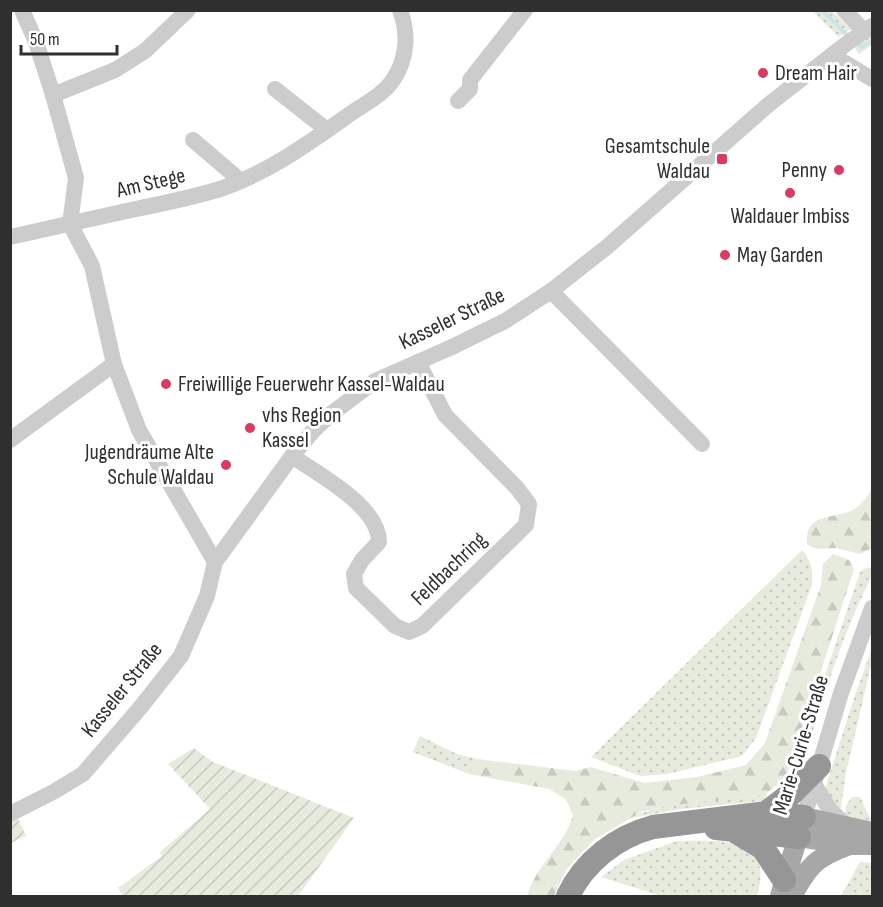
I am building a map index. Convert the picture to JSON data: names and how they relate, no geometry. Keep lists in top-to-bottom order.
{
  "streets": {
    "main road": ["Marie-Curie-Straße"],
    "street": ["Am Stege", "Kasseler Straße", "Feldbachring"]
  },
  "crossings": [
    ["Kasseler Straße", "Feldbachring"]
  ],
  "places": {
    "other": [
      "Dream Hair",
      "Penny",
      "Waldauer Imbiss",
      "May Garden",
      "Freiwillige Feuerwehr Kassel-Waldau",
      "vhs Region Kassel",
      "Jugendräume Alte Schule Waldau"
    ],
    "transit": ["Gesamtschule Waldau"]
  },
  "scale_bar": "50 m"
}
